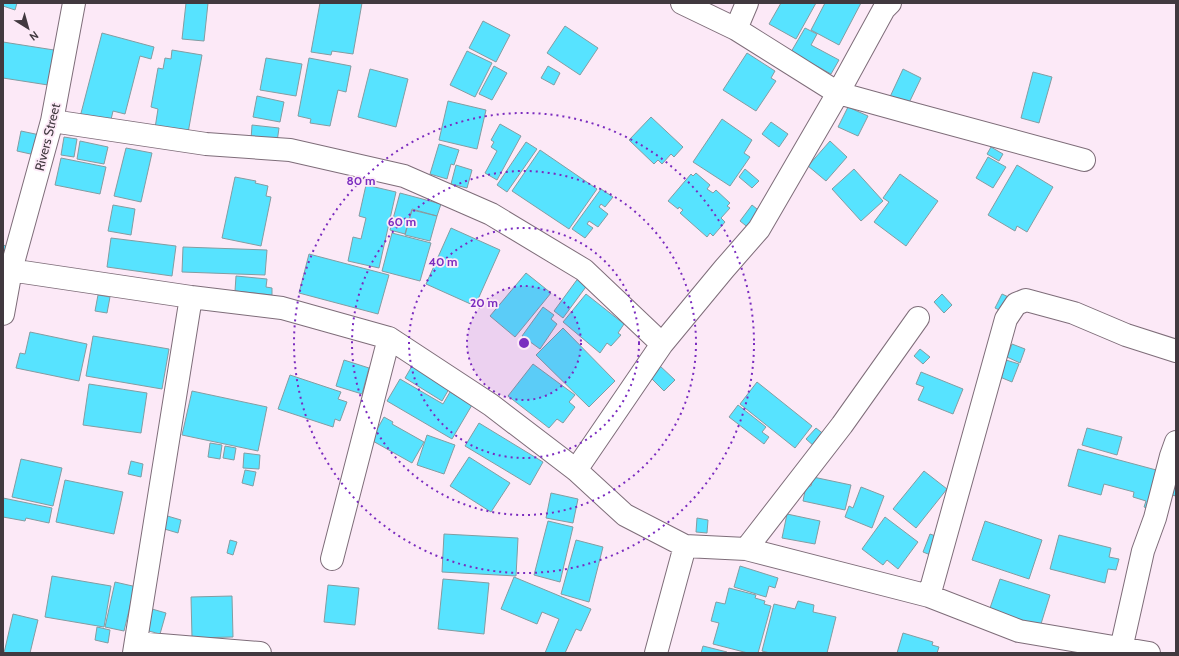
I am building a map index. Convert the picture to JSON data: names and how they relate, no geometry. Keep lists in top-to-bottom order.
{
  "streets": {
    "street": ["Rivers Street"]
  },
  "north": "bottom right",
  "rings": [
    "80 m",
    "60 m",
    "40 m",
    "20 m"
  ]
}
